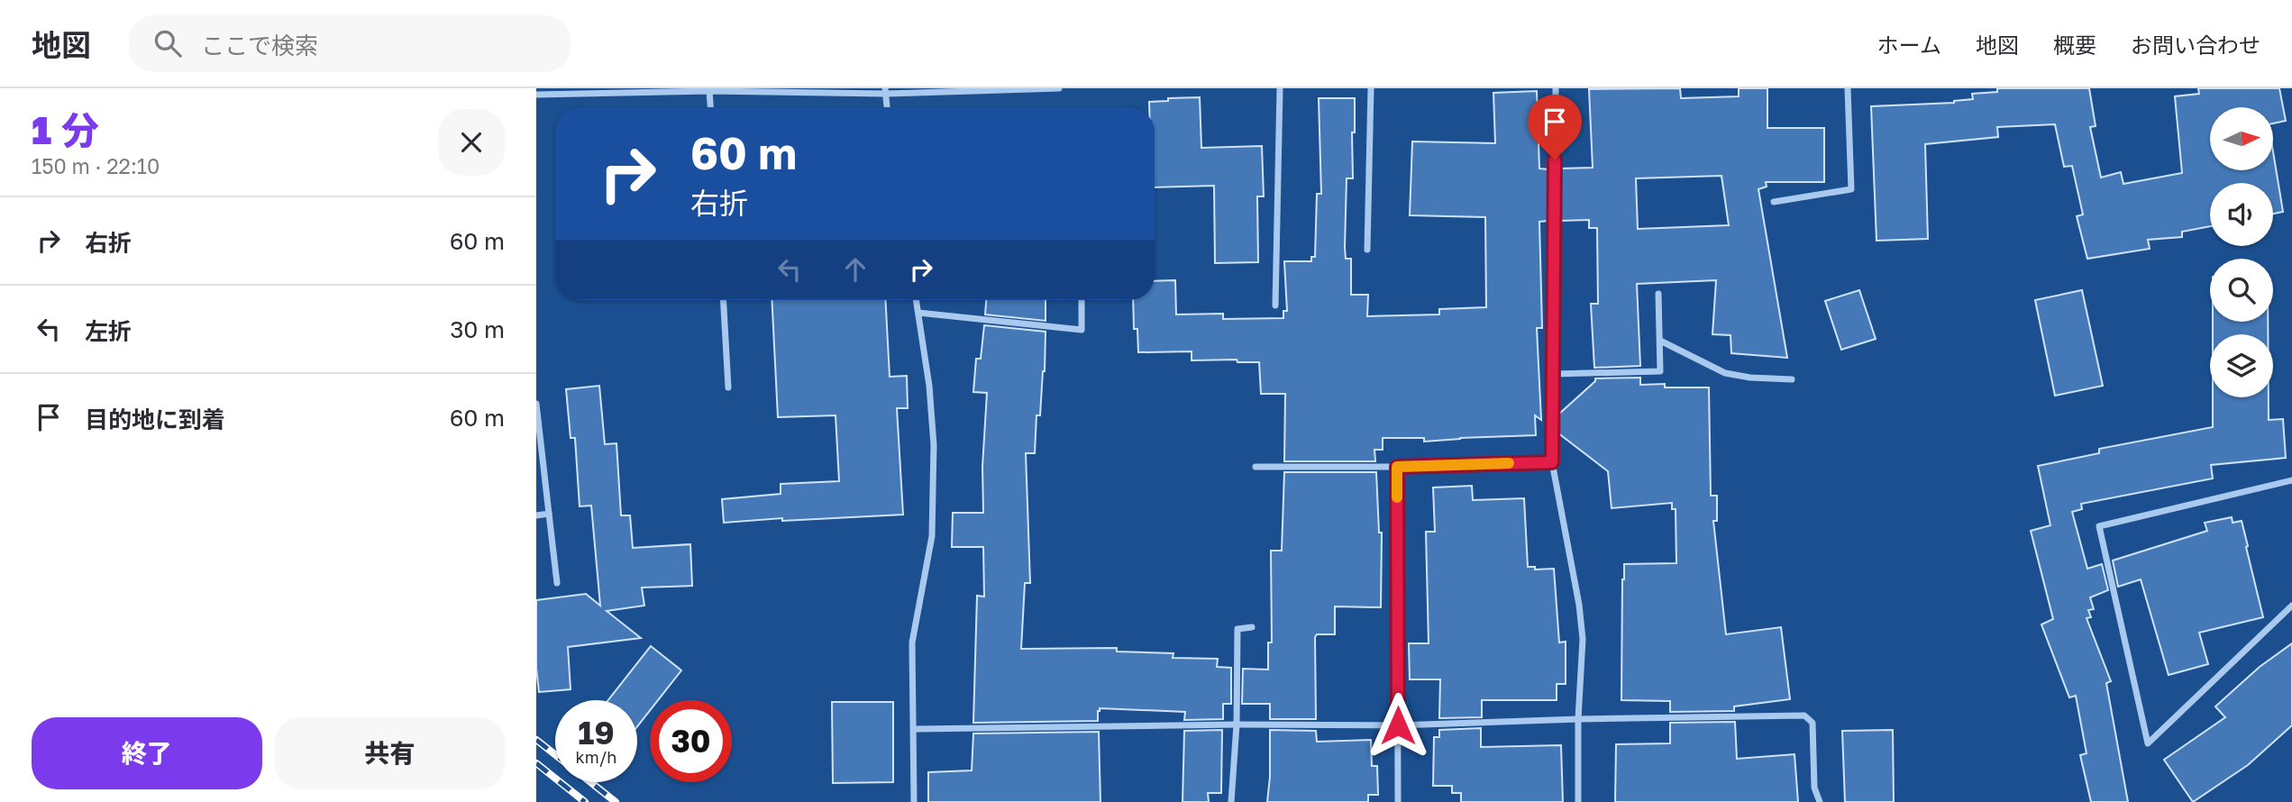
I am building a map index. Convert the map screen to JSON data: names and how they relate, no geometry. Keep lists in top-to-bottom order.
{
  "north": "right",
  "page": {
    "header": "地図",
    "search": "ここで検索",
    "nav": [
      "ホーム",
      "地図",
      "概要",
      "お問い合わせ"
    ],
    "heading": ["1 分", "150 m · 22:10"],
    "turn": ["60 m", "右折"],
    "list": [
      {
        "name": "右折",
        "value": "60 m"
      },
      {
        "name": "左折",
        "value": "30 m"
      },
      {
        "name": "目的地に到着",
        "value": "60 m"
      }
    ],
    "speed": "19 km/h",
    "limit": "30",
    "buttons": ["終了", "共有"]
  }
}
